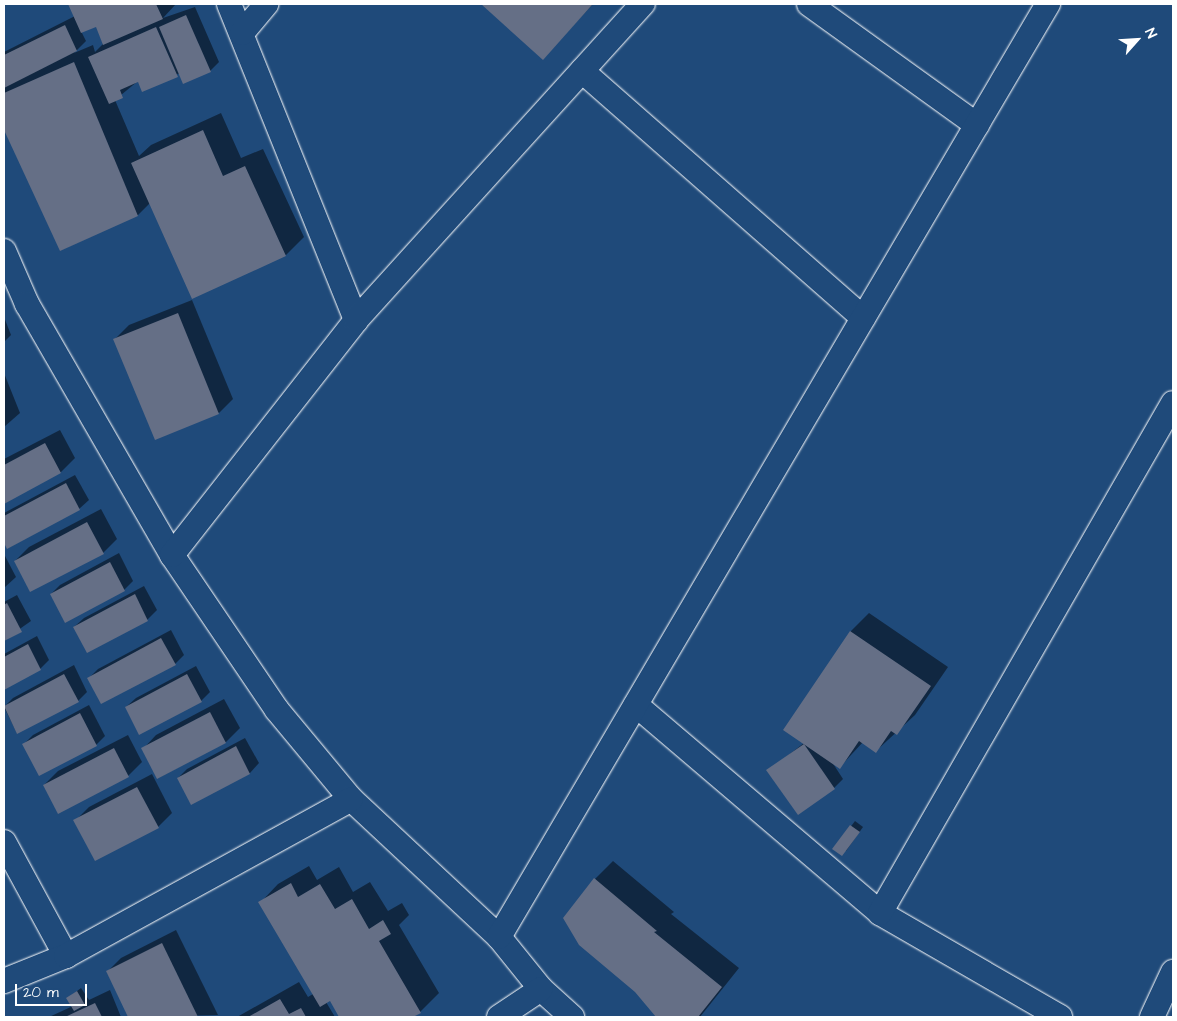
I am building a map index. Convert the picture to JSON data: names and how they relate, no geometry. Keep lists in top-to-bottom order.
{
  "scale_bar": "20 m",
  "north": "top right"
}
